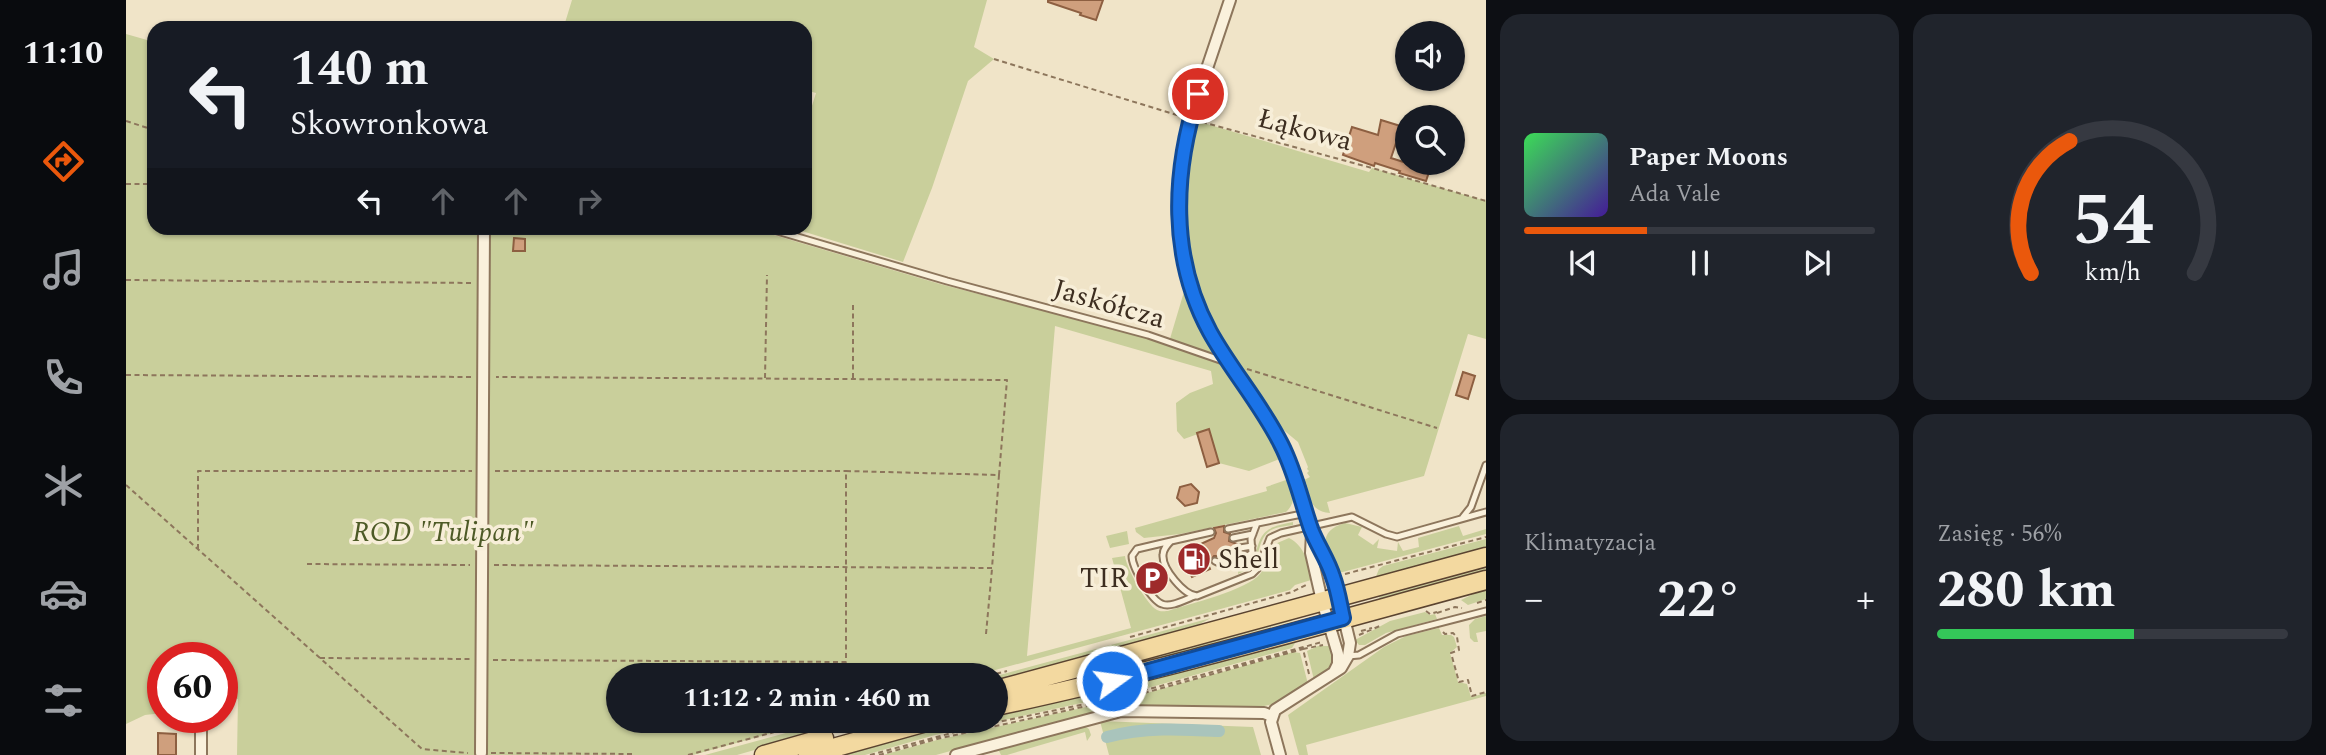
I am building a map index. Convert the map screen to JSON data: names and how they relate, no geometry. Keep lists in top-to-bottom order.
{
  "streets": {
    "lane": ["Jaskółcza"],
    "path": ["Łąkowa"]
  },
  "parks": ["ROD \"Tulipan\""],
  "places": {
    "fuel station": ["Shell"],
    "parking": ["TIR"]
  },
  "page": {
    "tabs": "11:10",
    "turn": ["140 m", "Skowronkowa"],
    "song": ["Paper Moons", "Ada Vale"],
    "tile": [
      "Klimatyzacja",
      ["Zasięg · 56%", "280 km"]
    ],
    "heat": ["−", "22°", "+"],
    "limit": "60",
    "trip": "11:12 · 2 min · 460 m",
    "gauge": ["54", "km/h"]
  }
}
